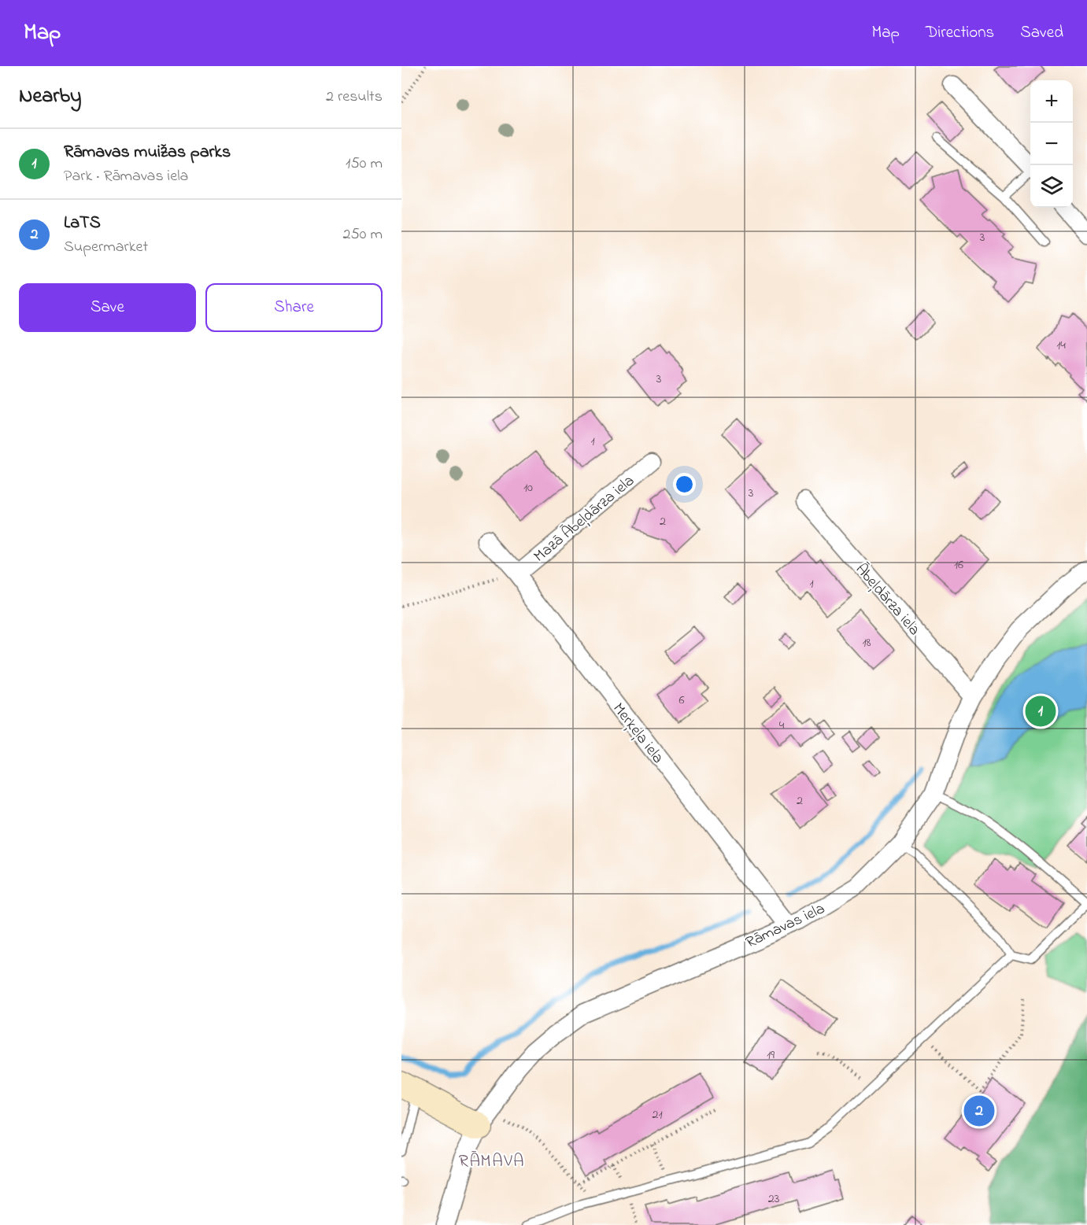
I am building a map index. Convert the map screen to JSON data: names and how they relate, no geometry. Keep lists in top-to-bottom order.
{
  "streets": {
    "street": [
      "Mazā Ābeļdārza iela",
      "Ābeļdārza iela",
      "Merķeļa iela",
      "Rāmavas iela"
    ]
  },
  "crossings": [
    ["Mazā Ābeļdārza iela", "Merķeļa iela"],
    ["Ābeļdārza iela", "Rāmavas iela"],
    ["Merķeļa iela", "Rāmavas iela"]
  ],
  "districts": ["RĀMAVA"],
  "house_numbers": [
    "3",
    "14",
    "3",
    "1",
    "10",
    "3",
    "2",
    "16",
    "1",
    "18",
    "6",
    "4",
    "2",
    "19",
    "21",
    "23"
  ],
  "page": {
    "header": "Map",
    "nav": ["Map", "Directions", "Saved"],
    "heading": ["Nearby", "2 results"],
    "map_buttons": ["+", "−"],
    "list": [
      {
        "mark": "1",
        "name": "Rāmavas muižas parks",
        "note": "Park · Rāmavas iela",
        "value": "150 m"
      },
      {
        "mark": "2",
        "name": "LaTS",
        "note": "Supermarket",
        "value": "250 m"
      }
    ],
    "buttons": ["Save", "Share"],
    "pins": ["1", "2"]
  }
}
